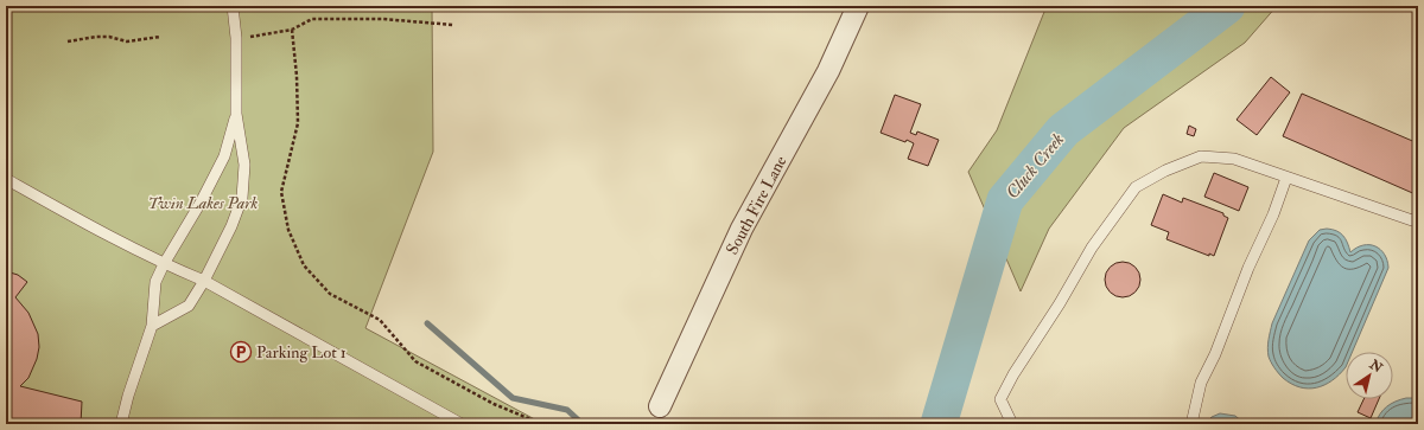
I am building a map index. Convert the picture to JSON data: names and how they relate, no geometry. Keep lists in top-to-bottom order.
{
  "streets": {
    "street": ["South Fire Lane"]
  },
  "water": ["Cluck Creek"],
  "parks": ["Twin Lakes Park"],
  "places": {
    "parking": ["Parking Lot 1"]
  },
  "north": "top right"
}
